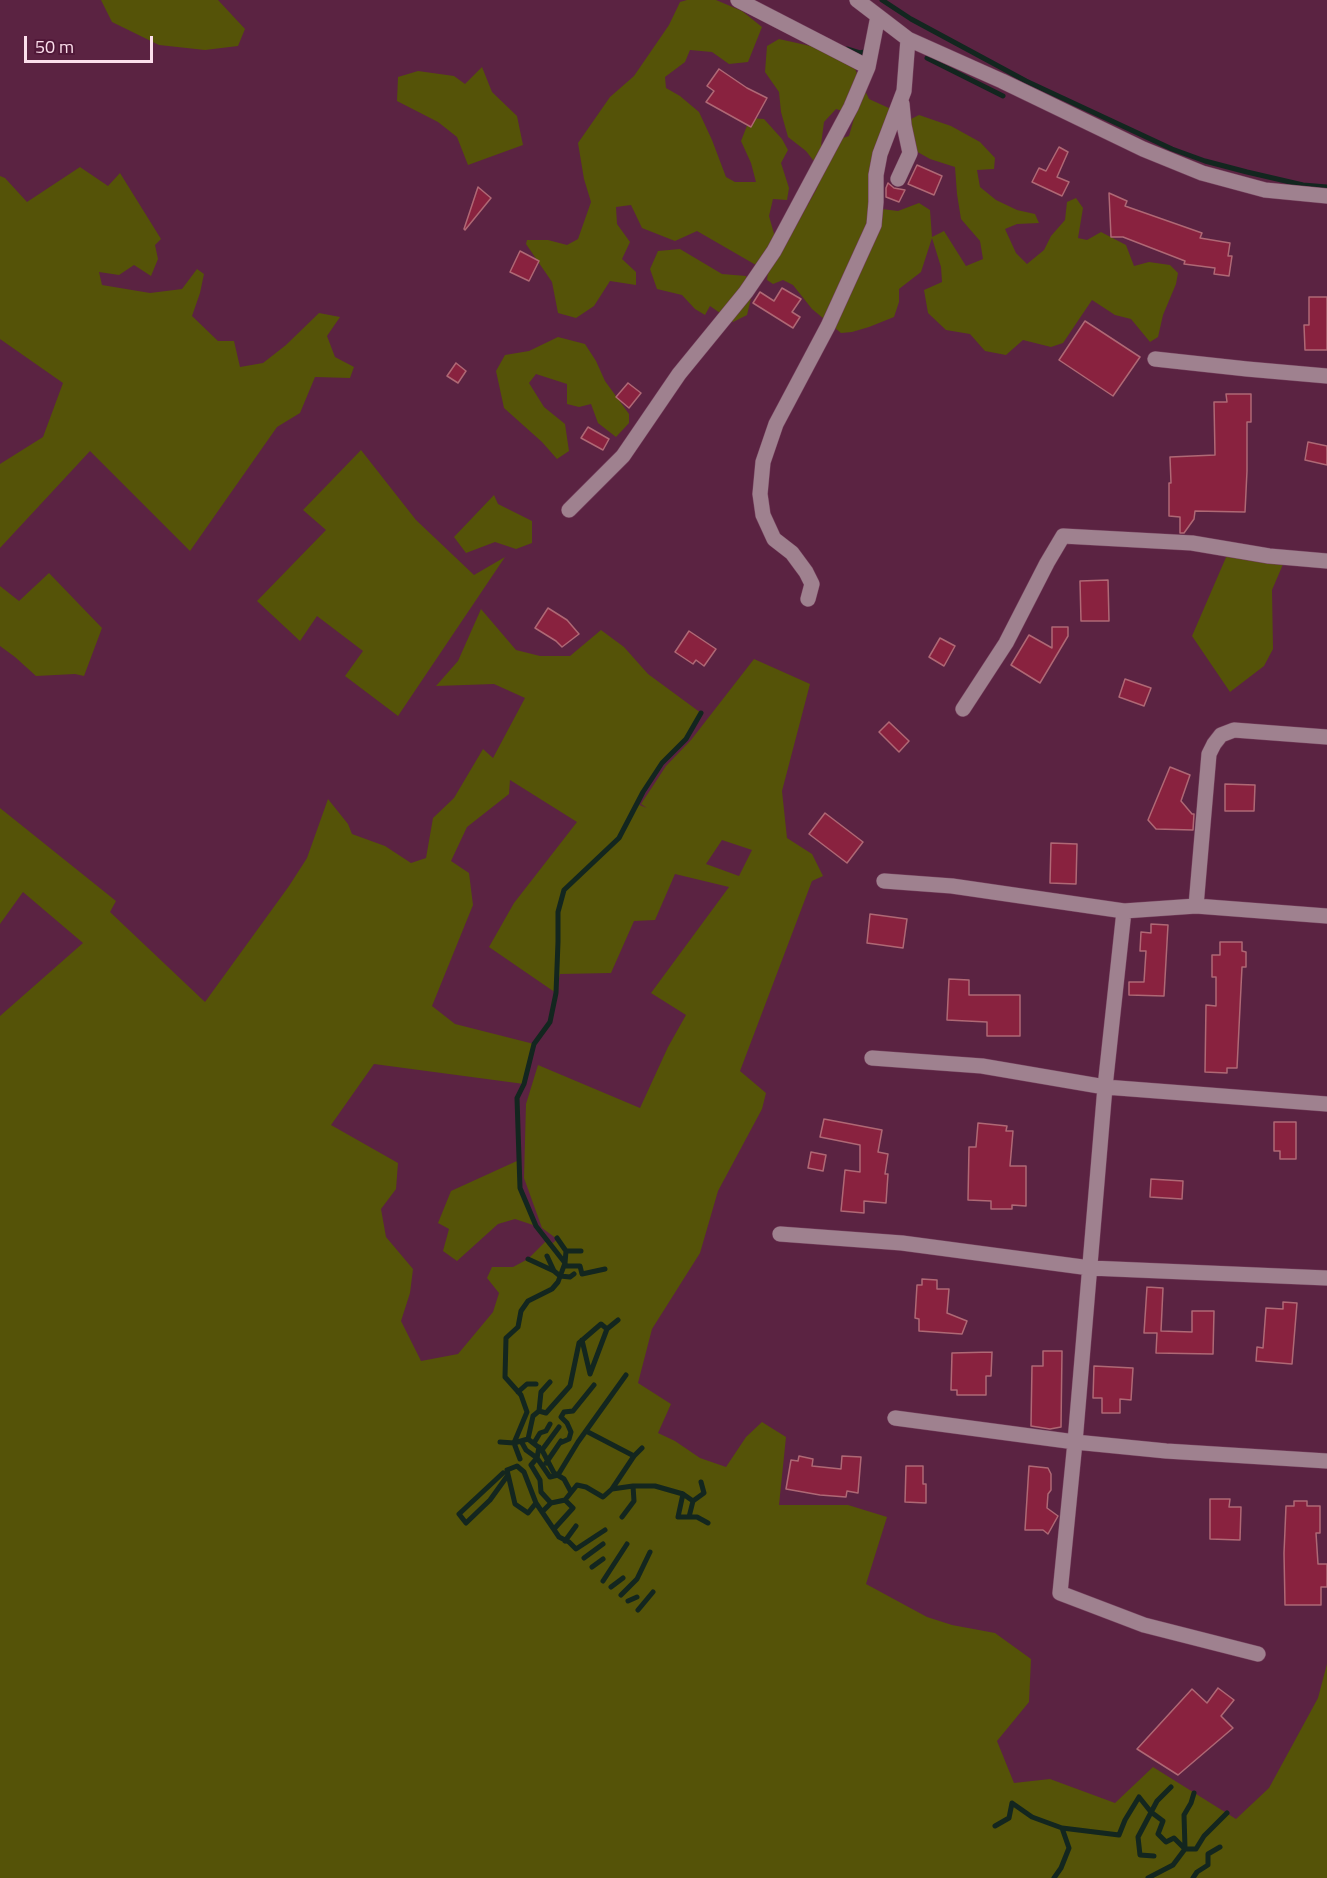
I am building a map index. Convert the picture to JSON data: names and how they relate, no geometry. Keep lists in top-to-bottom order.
{
  "scale_bar": "50 m"
}
